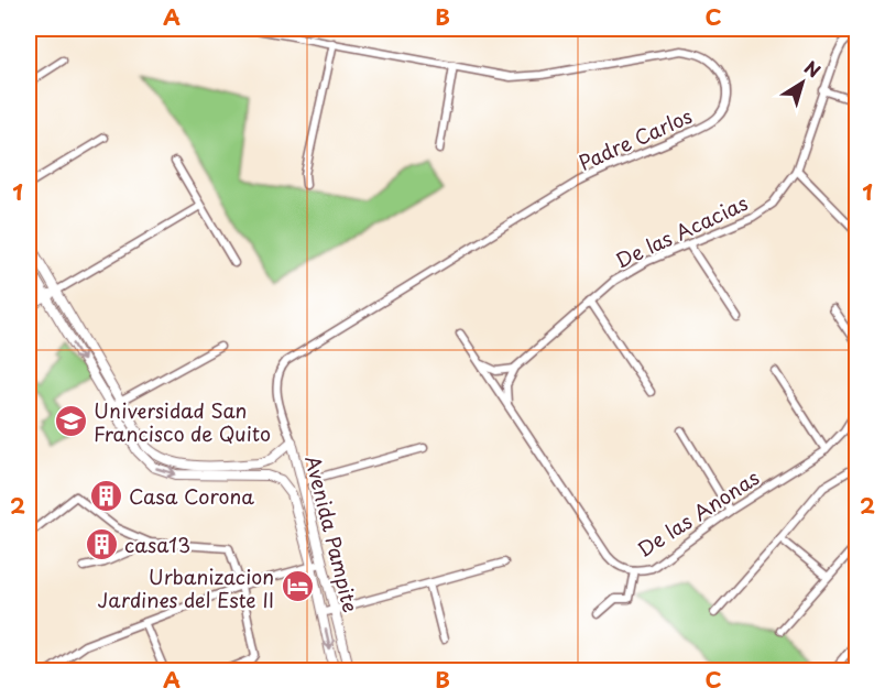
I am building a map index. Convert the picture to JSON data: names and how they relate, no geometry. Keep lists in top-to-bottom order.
{
  "streets": {
    "street": [
      "Padre Carlos",
      "De las Acacias",
      "De las Anonas",
      "Avenida Pampite"
    ]
  },
  "crossings": [
    ["Padre Carlos", "Avenida Pampite"]
  ],
  "places": {
    "school or university": ["Universidad San Francisco de Quito"],
    "building": ["Casa Corona", "casa13"],
    "hotel": ["Urbanizacion Jardines del Este II"]
  },
  "north": "top right",
  "grid": {
    "columns": ["A", "B", "C"],
    "rows": ["1", "2"]
  }
}
